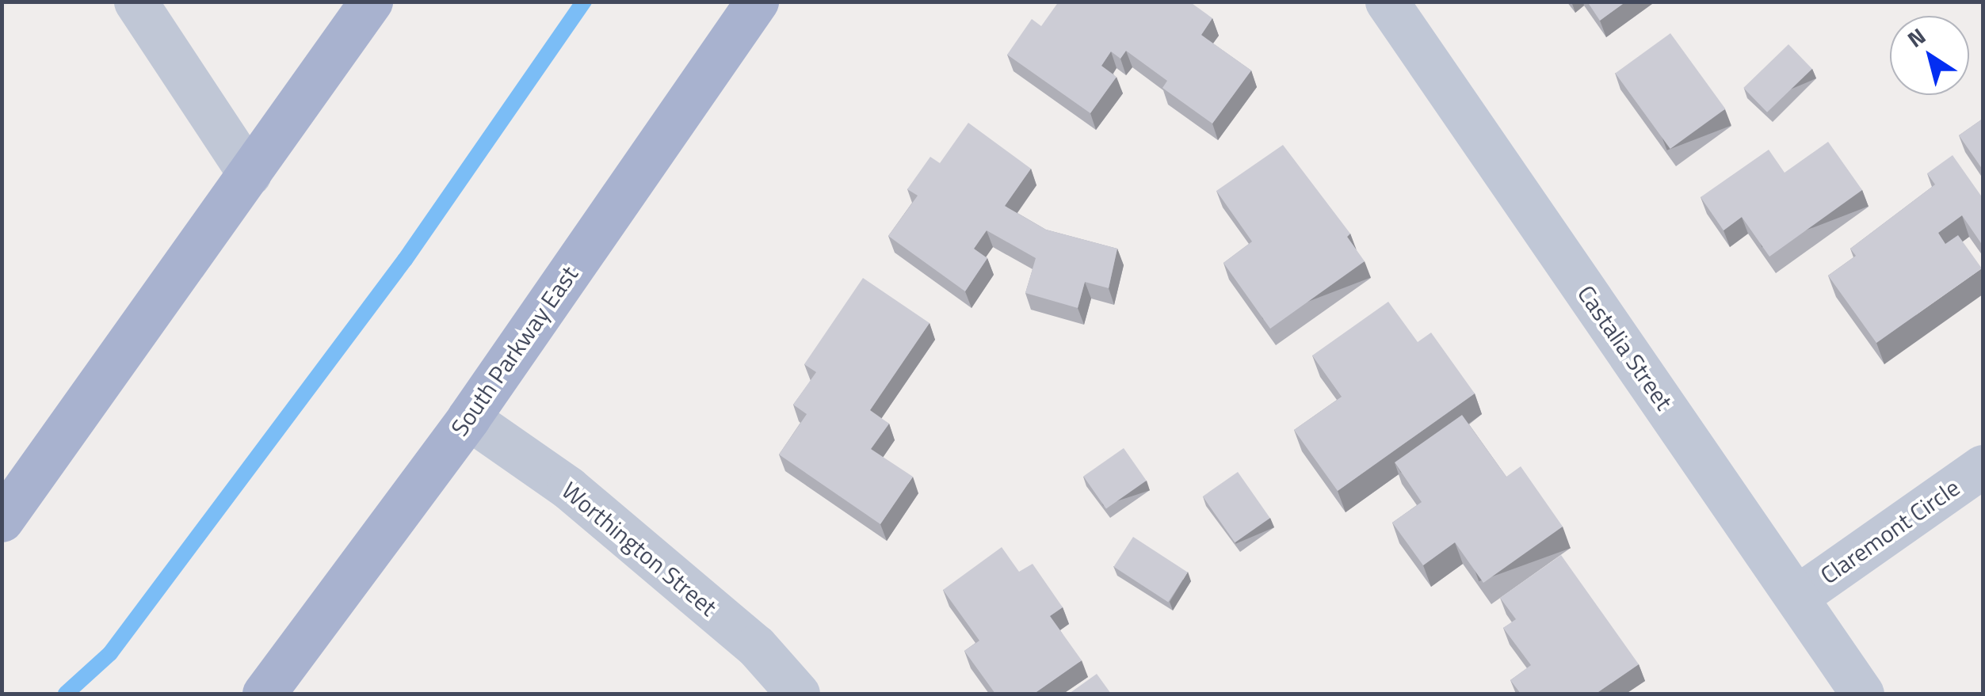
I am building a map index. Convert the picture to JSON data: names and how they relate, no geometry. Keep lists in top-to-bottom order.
{
  "streets": {
    "main road": ["South Parkway East"],
    "street": ["Castalia Street", "Claremont Circle", "Worthington Street"]
  },
  "crossings": [
    ["Castalia Street", "Claremont Circle"],
    ["South Parkway East", "Worthington Street"]
  ],
  "north": "top left"
}
